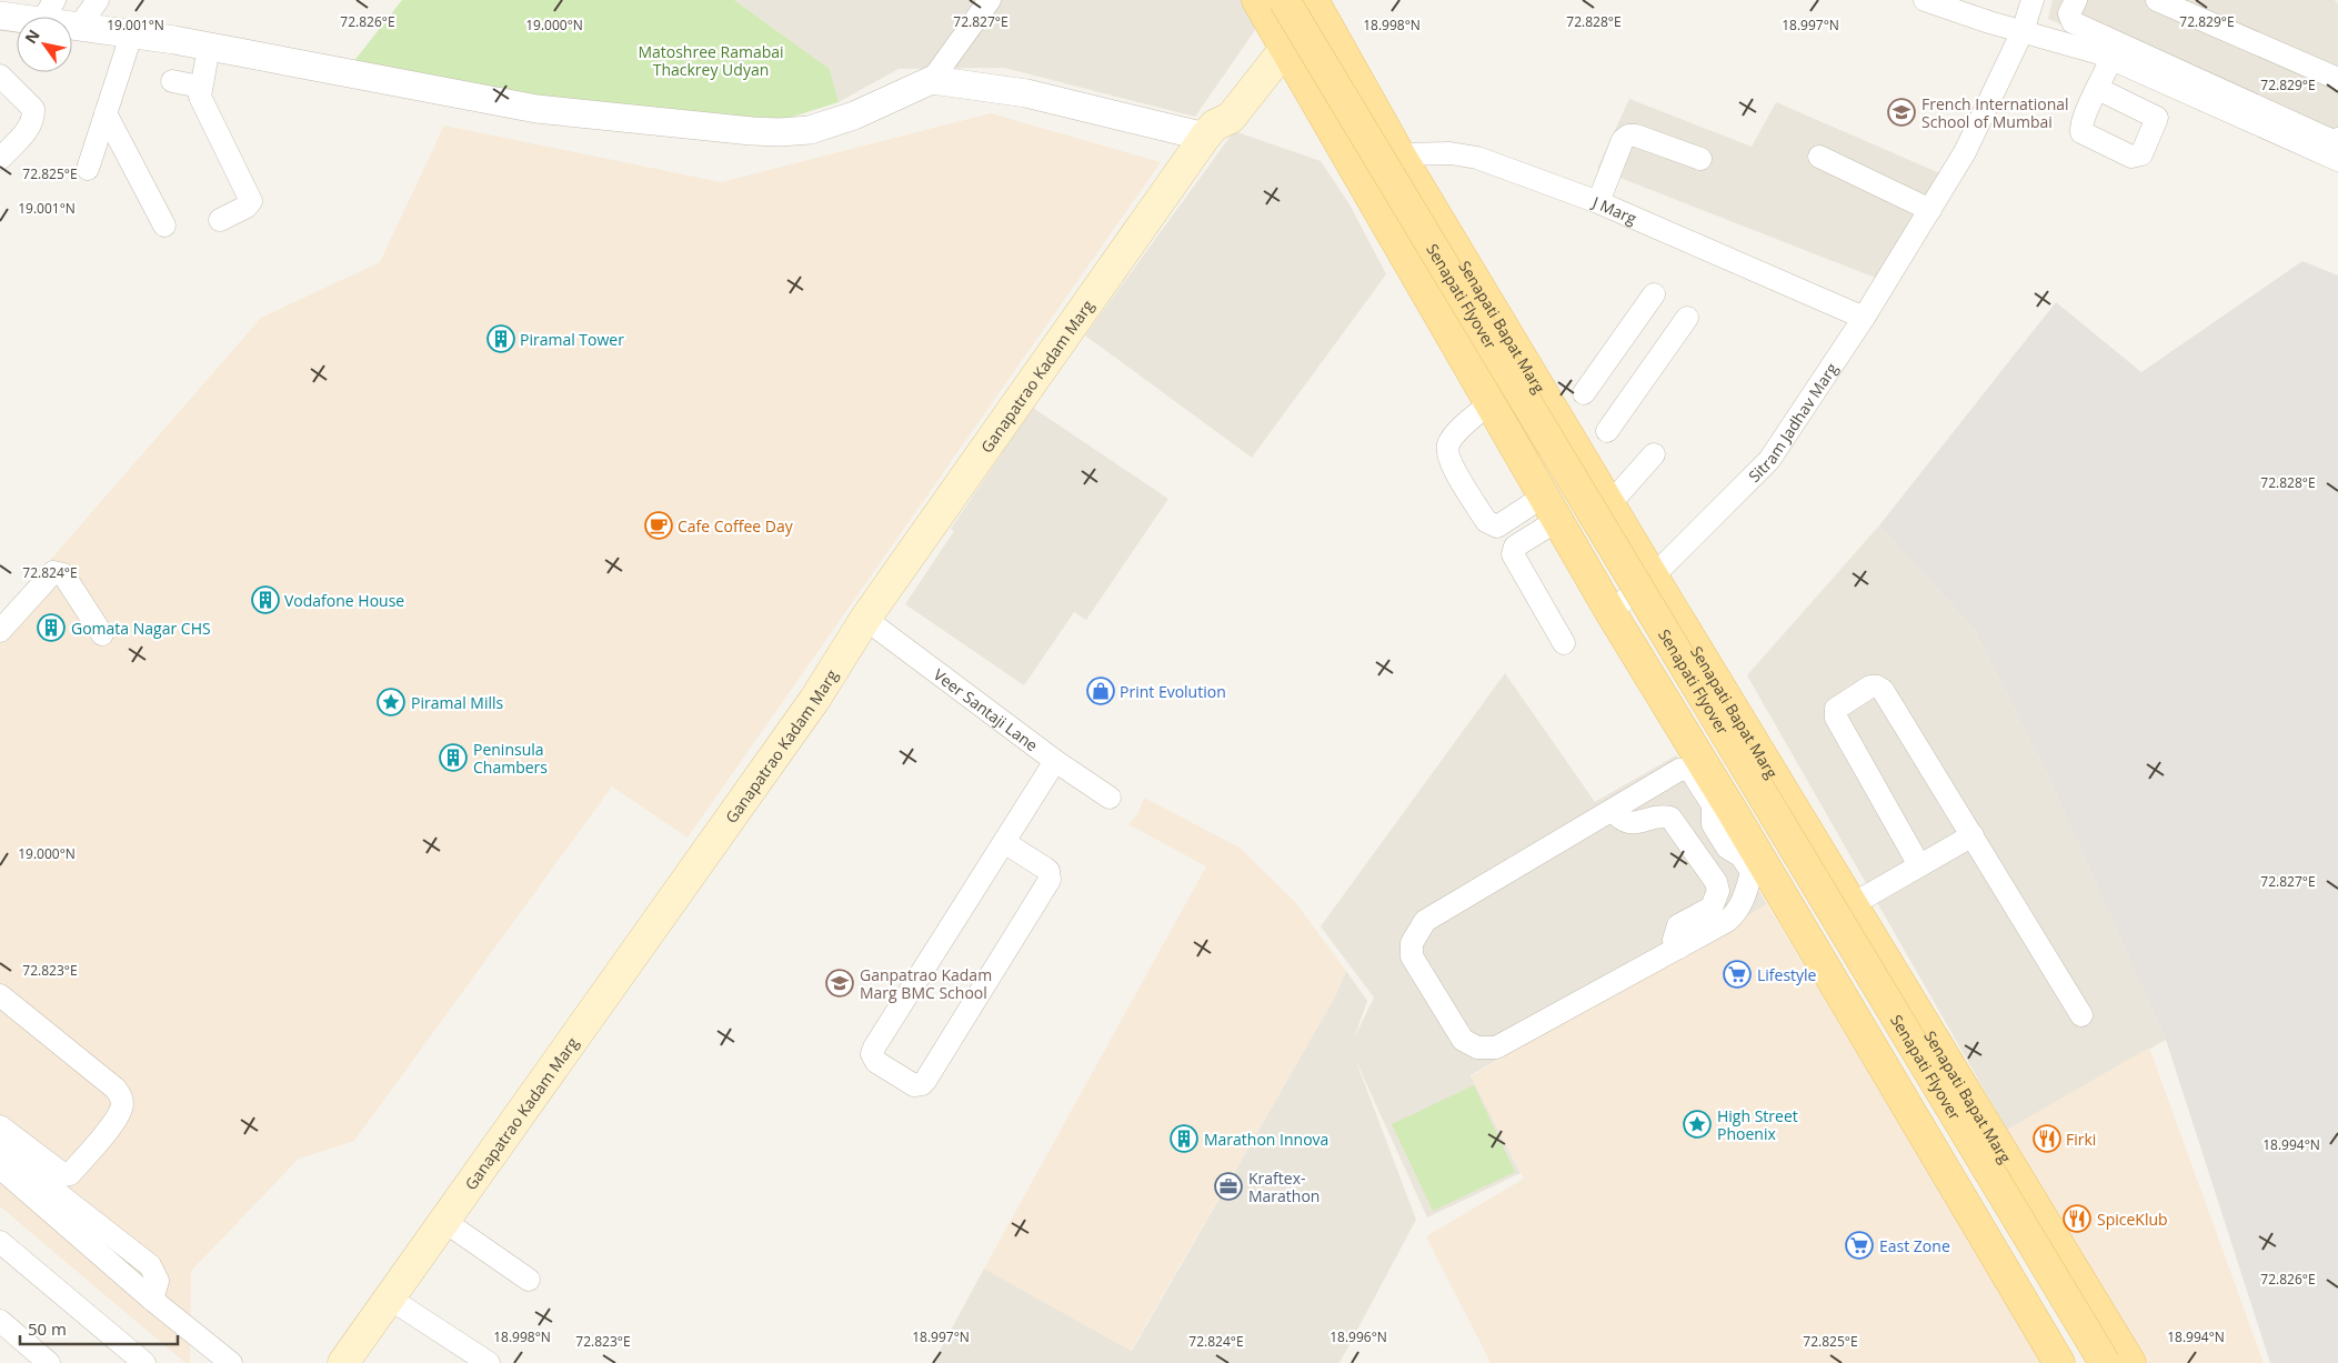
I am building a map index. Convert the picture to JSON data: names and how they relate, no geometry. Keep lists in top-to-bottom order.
{
  "streets": {
    "main road": ["Senapati Flyover", "Senapati Bapat Marg", "Ganapatrao Kadam Marg"],
    "street": ["J Marg", "Sitram Jadhav Marg", "Veer Santaji Lane"]
  },
  "crossings": [
    ["J Marg", "Senapati Bapat Marg"],
    ["J Marg", "Sitram Jadhav Marg"],
    ["Senapati Bapat Marg", "Ganapatrao Kadam Marg"],
    ["Senapati Bapat Marg", "Sitram Jadhav Marg"],
    ["Ganapatrao Kadam Marg", "Veer Santaji Lane"]
  ],
  "parks": ["Matoshree Ramabai Thackrey Udyan"],
  "places": {
    "school or university": ["French International School of Mumbai", "Ganpatrao Kadam Marg BMC School"],
    "building": [
      "Piramal Tower",
      "Vodafone House",
      "Gomata Nagar CHS",
      "Peninsula Chambers",
      "Marathon Innova"
    ],
    "cafe": ["Cafe Coffee Day"],
    "shop": ["Print Evolution"],
    "place": ["Piramal Mills", "High Street Phoenix"],
    "supermarket": ["Lifestyle", "East Zone"],
    "restaurant": ["Firki", "SpiceKlub"],
    "office": ["Kraftex- Marathon"]
  },
  "scale_bar": "50 m",
  "north": "top left",
  "coordinates": [
    "72.826°E",
    "72.827°E",
    "72.828°E",
    "72.829°E",
    "19.001°N",
    "19.000°N",
    "18.998°N",
    "18.997°N",
    "72.825°E",
    "72.824°E",
    "72.823°E",
    "18.994°N",
    "18.996°N"
  ]
}
